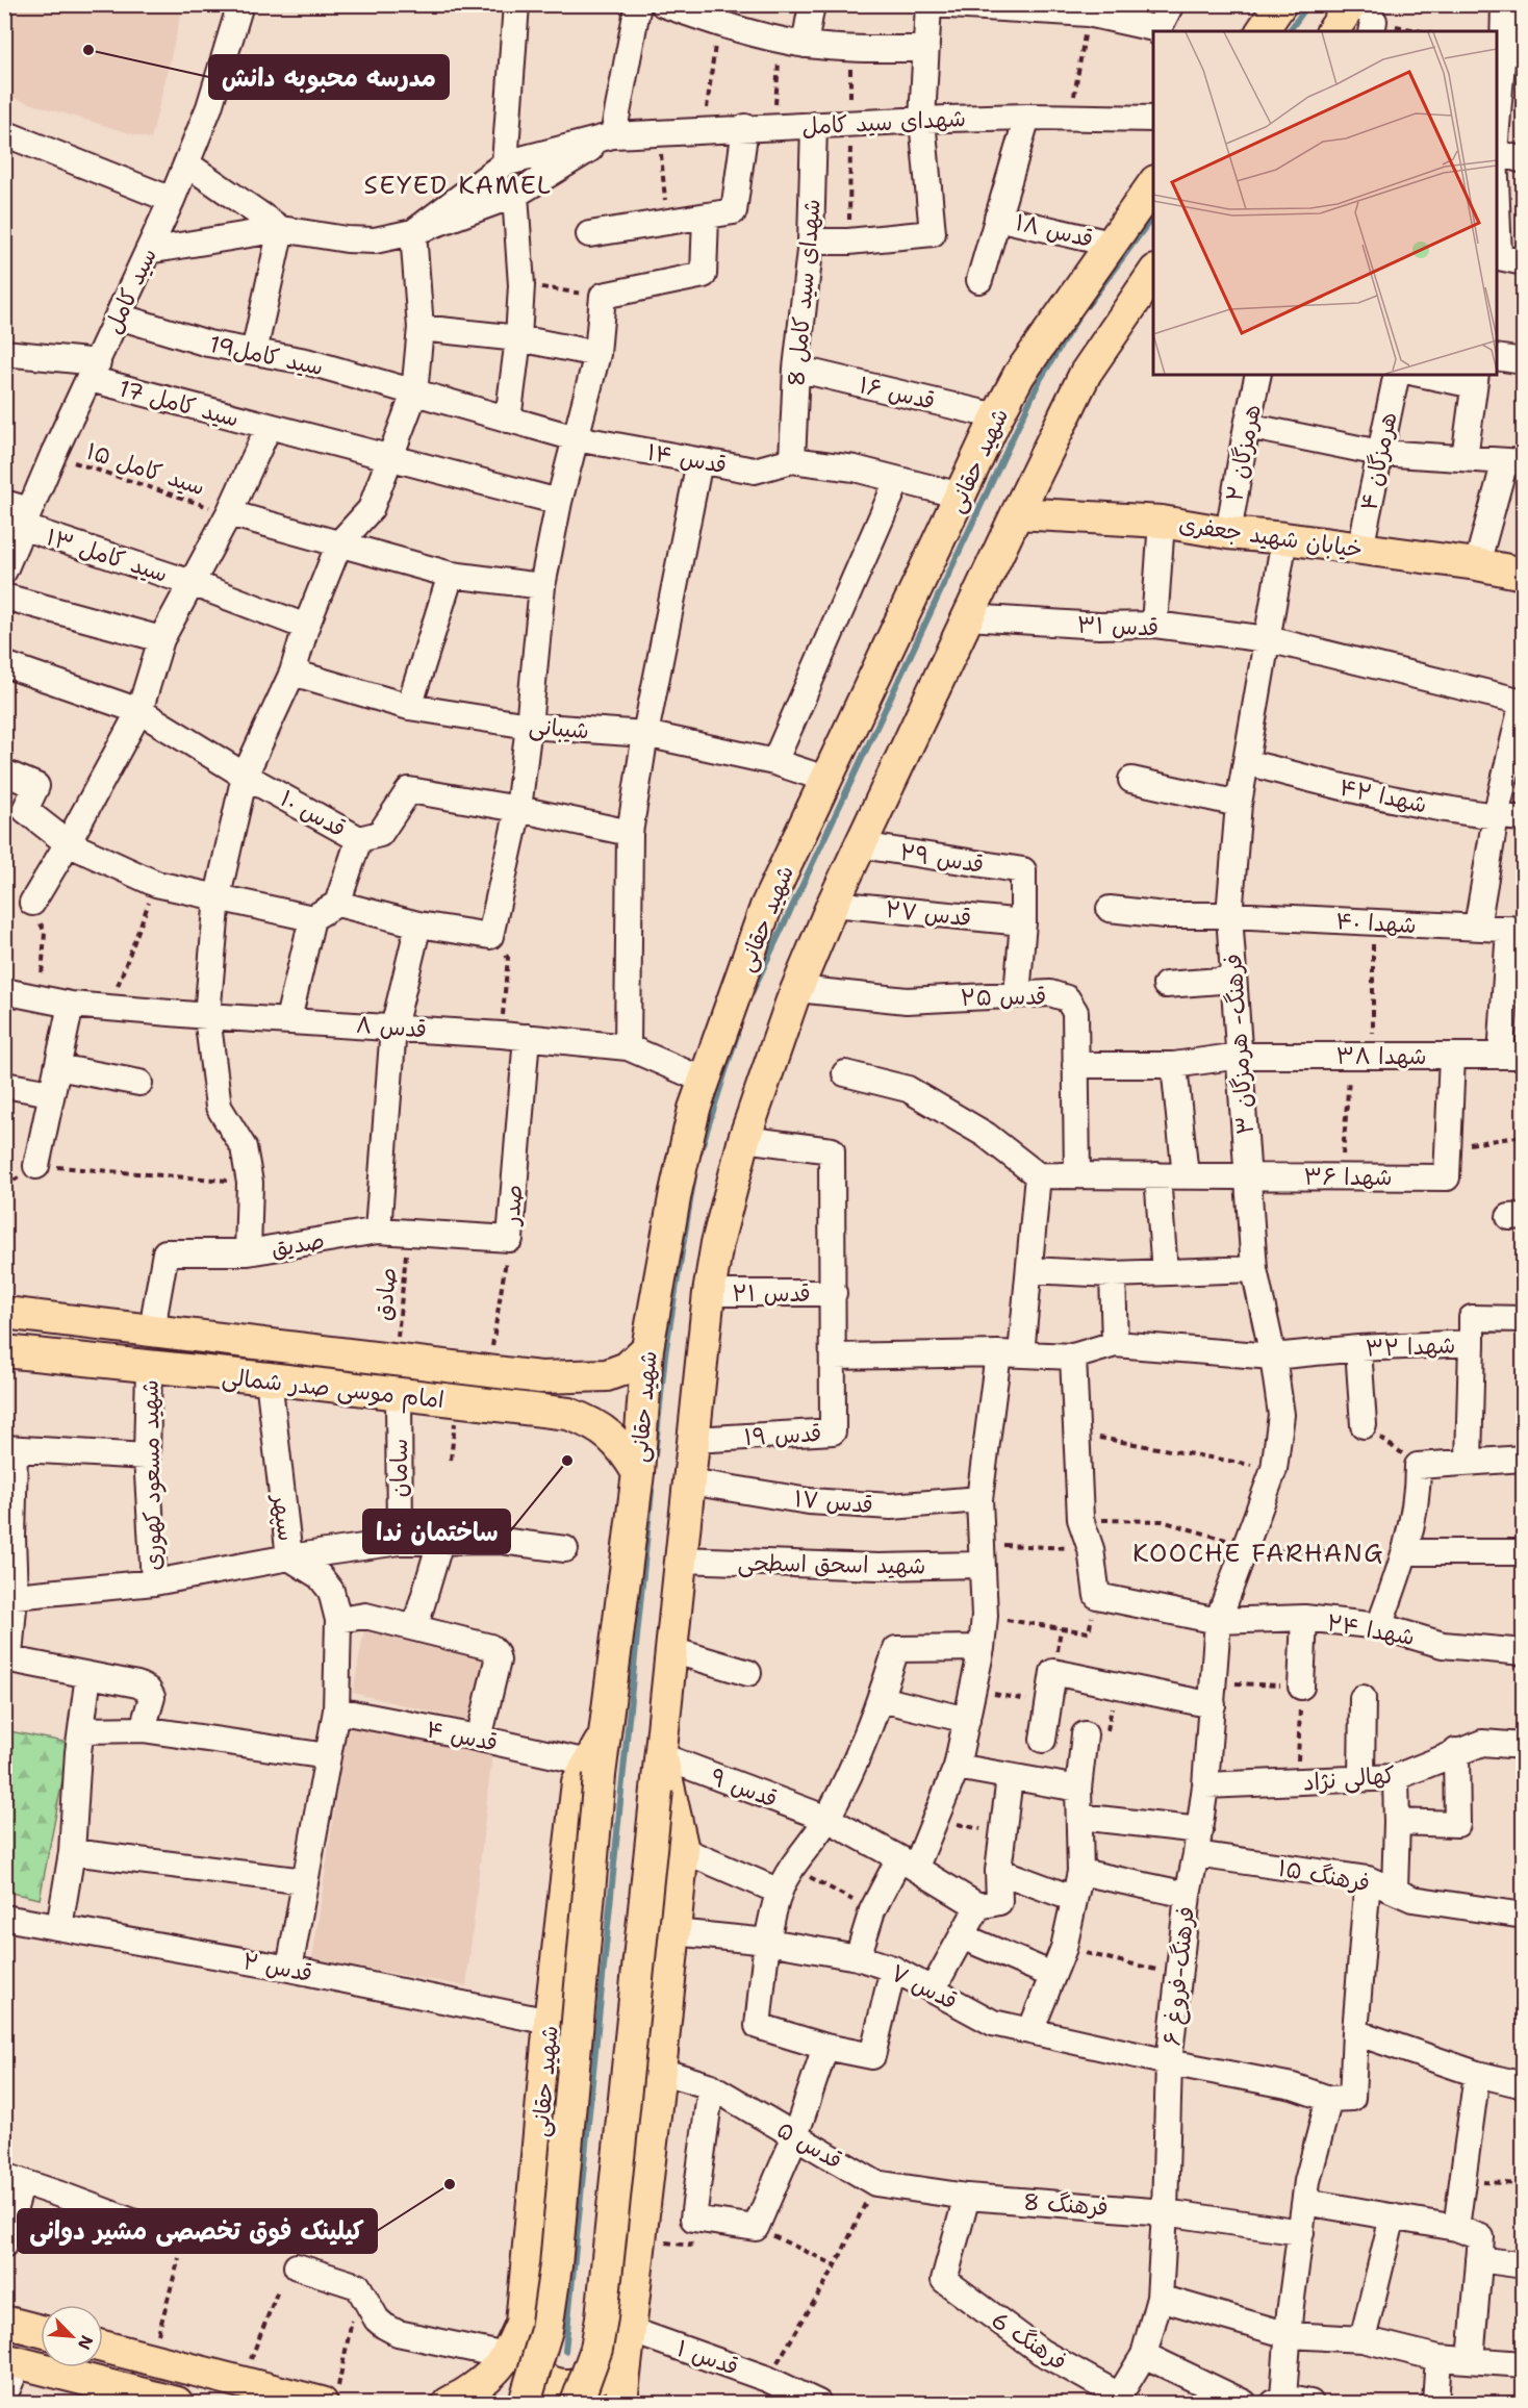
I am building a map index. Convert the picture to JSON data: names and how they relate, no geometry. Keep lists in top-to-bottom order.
{
  "streets": {
    "main road": ["شهید حقانی", "خیابان شهید جعفری", "امام موسی صدر شمالی"],
    "street": [
      "شهدای سید کامل",
      "قدس ۱۸",
      "سید کامل",
      "شهدای سید کامل 8",
      "سید کامل19",
      "قدس ۱۶",
      "سید کامل 17",
      "هرمزگان ۲",
      "قدس ۱۴",
      "هرمزگان ۴",
      "سید کامل ۱۳",
      "قدس ۳۱",
      "شیبانی",
      "شهدا ۴۲",
      "قدس ۱۰",
      "قدس ۲۹",
      "قدس ۲۷",
      "شهدا ۴۰",
      "قدس ۲۵",
      "قدس ۸",
      "فرهنگ- هرمزگان ۳",
      "شهدا ۳۸",
      "شهدا ۳۶",
      "صدر",
      "صدیق",
      "قدس ۲۱",
      "شهدا ۳۲",
      "قدس ۱۹",
      "سامان",
      "شهید مسعود کهوری",
      "قدس ۱۷",
      "سپهر",
      "شهید اسحق اسطحی",
      "شهدا ۲۴",
      "قدس ۴",
      "کهالی نژاد",
      "قدس ۹",
      "فرهنگ ۱۵",
      "قدس ۲",
      "فرهنگ-فروغ ۶",
      "قدس ۷",
      "قدس ۵",
      "فرهنگ 8",
      "فرهنگ 6",
      "قدس ۱"
    ],
    "path": ["سید کامل ۱۵", "صادق"]
  },
  "crossings": [
    ["شهدای سید کامل", "سید کامل"],
    ["شهدای سید کامل", "شهدای سید کامل 8"],
    ["قدس ۱۸", "شهید حقانی"],
    ["سید کامل", "سید کامل19"],
    ["سید کامل", "سید کامل 17"],
    ["سید کامل", "سید کامل ۱۵"],
    ["سید کامل", "سید کامل ۱۳"],
    ["شهدای سید کامل 8", "قدس ۱۶"],
    ["شهدای سید کامل 8", "قدس ۱۴"],
    ["سید کامل19", "قدس ۱۴"],
    ["قدس ۱۶", "شهید حقانی"],
    ["هرمزگان ۲", "خیابان شهید جعفری"],
    ["قدس ۱۴", "شهید حقانی"],
    ["شهید حقانی", "شیبانی"],
    ["شهید حقانی", "قدس ۸"],
    ["شهید حقانی", "امام موسی صدر شمالی"],
    ["شهید حقانی", "قدس ۴"],
    ["شهید حقانی", "قدس ۲"],
    ["هرمزگان ۴", "خیابان شهید جعفری"],
    ["خیابان شهید جعفری", "فرهنگ- هرمزگان ۳"],
    ["قدس ۳۱", "فرهنگ- هرمزگان ۳"],
    ["شهدا ۴۲", "فرهنگ- هرمزگان ۳"],
    ["قدس ۲۹", "قدس ۲۷"],
    ["شهدا ۴۰", "فرهنگ- هرمزگان ۳"],
    ["قدس ۲۵", "شهدا ۳۸"],
    ["قدس ۲۵", "شهدا ۳۶"],
    ["قدس ۸", "صدر"],
    ["فرهنگ- هرمزگان ۳", "شهدا ۳۸"],
    ["فرهنگ- هرمزگان ۳", "شهدا ۳۶"],
    ["فرهنگ- هرمزگان ۳", "شهدا ۳۲"],
    ["فرهنگ- هرمزگان ۳", "فرهنگ-فروغ ۶"],
    ["صدر", "صدیق"],
    ["صدر", "امام موسی صدر شمالی"],
    ["صدیق", "صادق"],
    ["صدیق", "امام موسی صدر شمالی"],
    ["صادق", "امام موسی صدر شمالی"],
    ["شهدا ۳۲", "قدس ۱۹"],
    ["امام موسی صدر شمالی", "سامان"],
    ["امام موسی صدر شمالی", "شهید مسعود کهوری"],
    ["امام موسی صدر شمالی", "سپهر"],
    ["شهید مسعود کهوری", "سپهر"],
    ["شهدا ۲۴", "فرهنگ-فروغ ۶"],
    ["کهالی نژاد", "فرهنگ-فروغ ۶"],
    ["فرهنگ ۱۵", "فرهنگ-فروغ ۶"],
    ["فرهنگ-فروغ ۶", "قدس ۷"],
    ["فرهنگ-فروغ ۶", "فرهنگ 8"],
    ["فرهنگ-فروغ ۶", "فرهنگ 6"],
    ["قدس ۵", "فرهنگ 8"],
    ["قدس ۵", "فرهنگ 6"],
    ["فرهنگ 8", "فرهنگ 6"]
  ],
  "districts": ["SEYED KAMEL", "KOOCHE FARHANG"],
  "places": ["مدرسه محبوبه دانش", "ساختمان ندا", "کیلینک فوق تخصصی مشیر دوانی"],
  "north": "bottom right"
}
